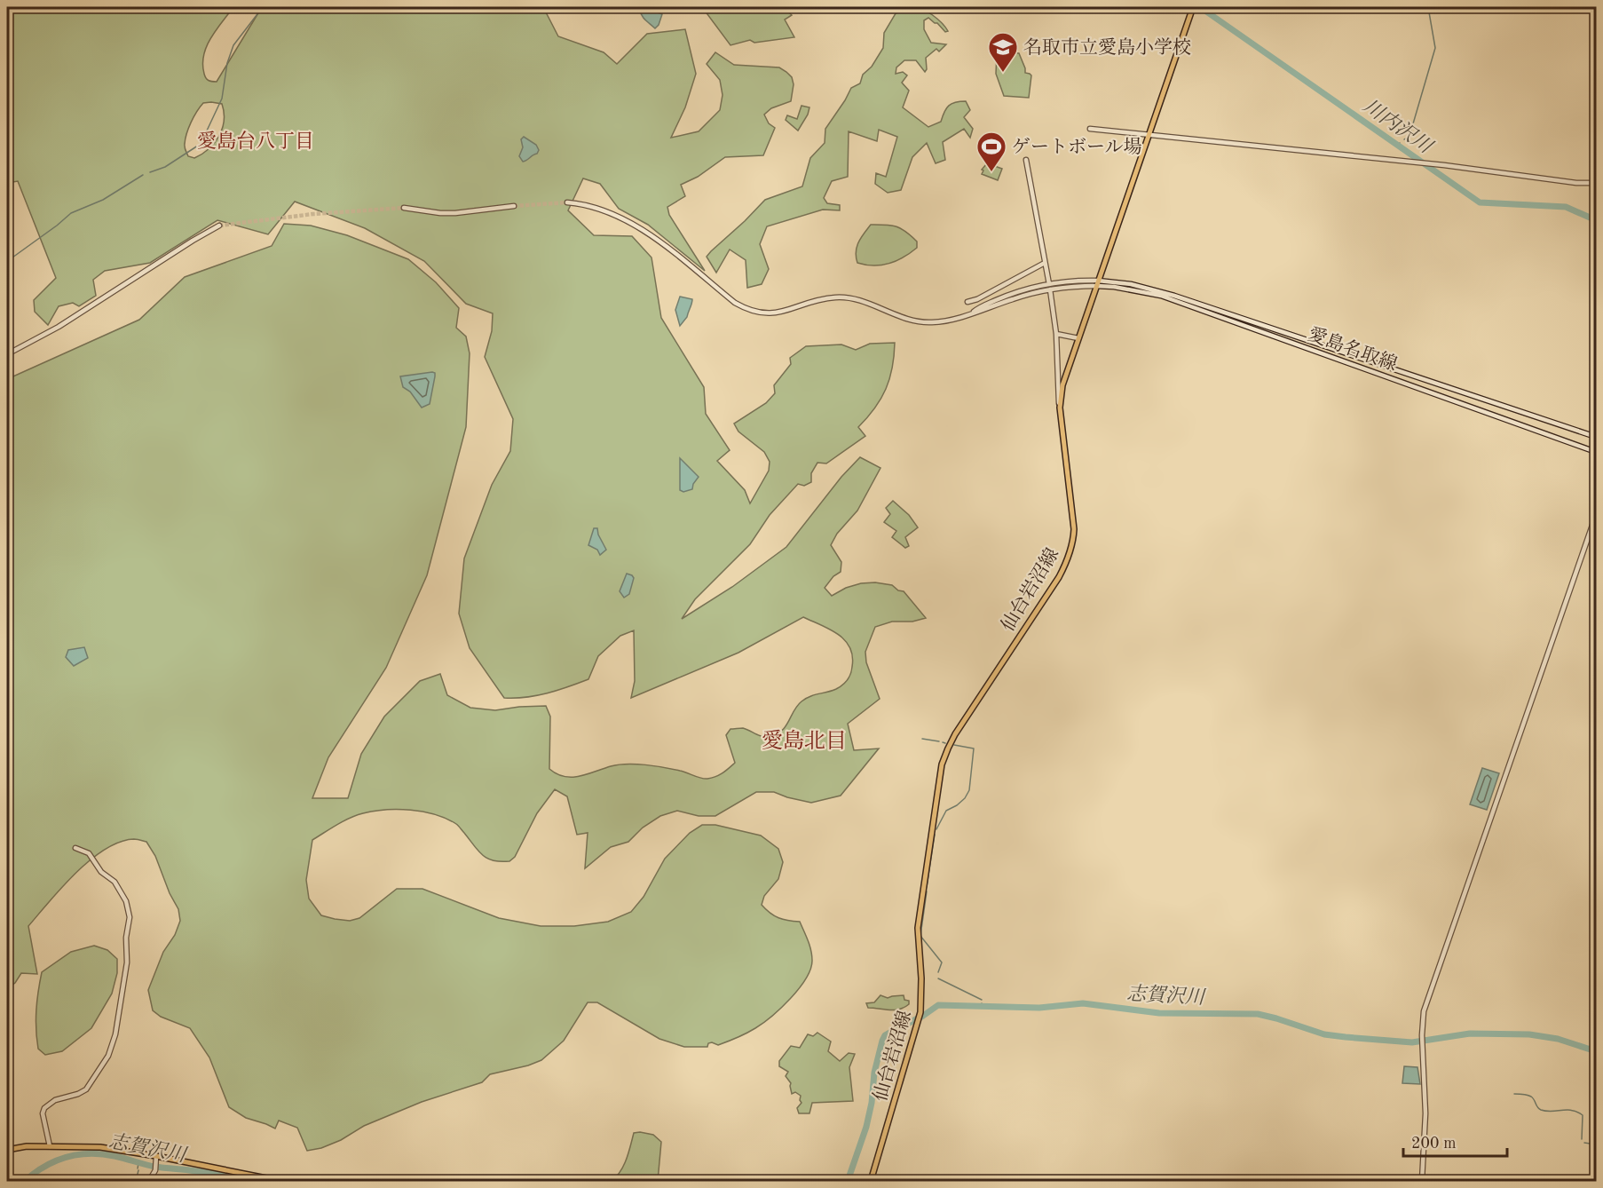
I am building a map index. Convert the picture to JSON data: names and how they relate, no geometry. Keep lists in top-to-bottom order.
{
  "streets": {
    "main road": ["仙台岩沼線"],
    "street": ["愛島名取線"]
  },
  "crossings": [
    ["愛島名取線", "仙台岩沼線"]
  ],
  "districts": ["愛島台八丁目", "愛島北目"],
  "water": ["川内沢川", "志賀沢川"],
  "places": {
    "school or university": ["名取市立愛島小学校"],
    "sports": ["ゲートボール場"]
  },
  "scale_bar": "200 m"
}
